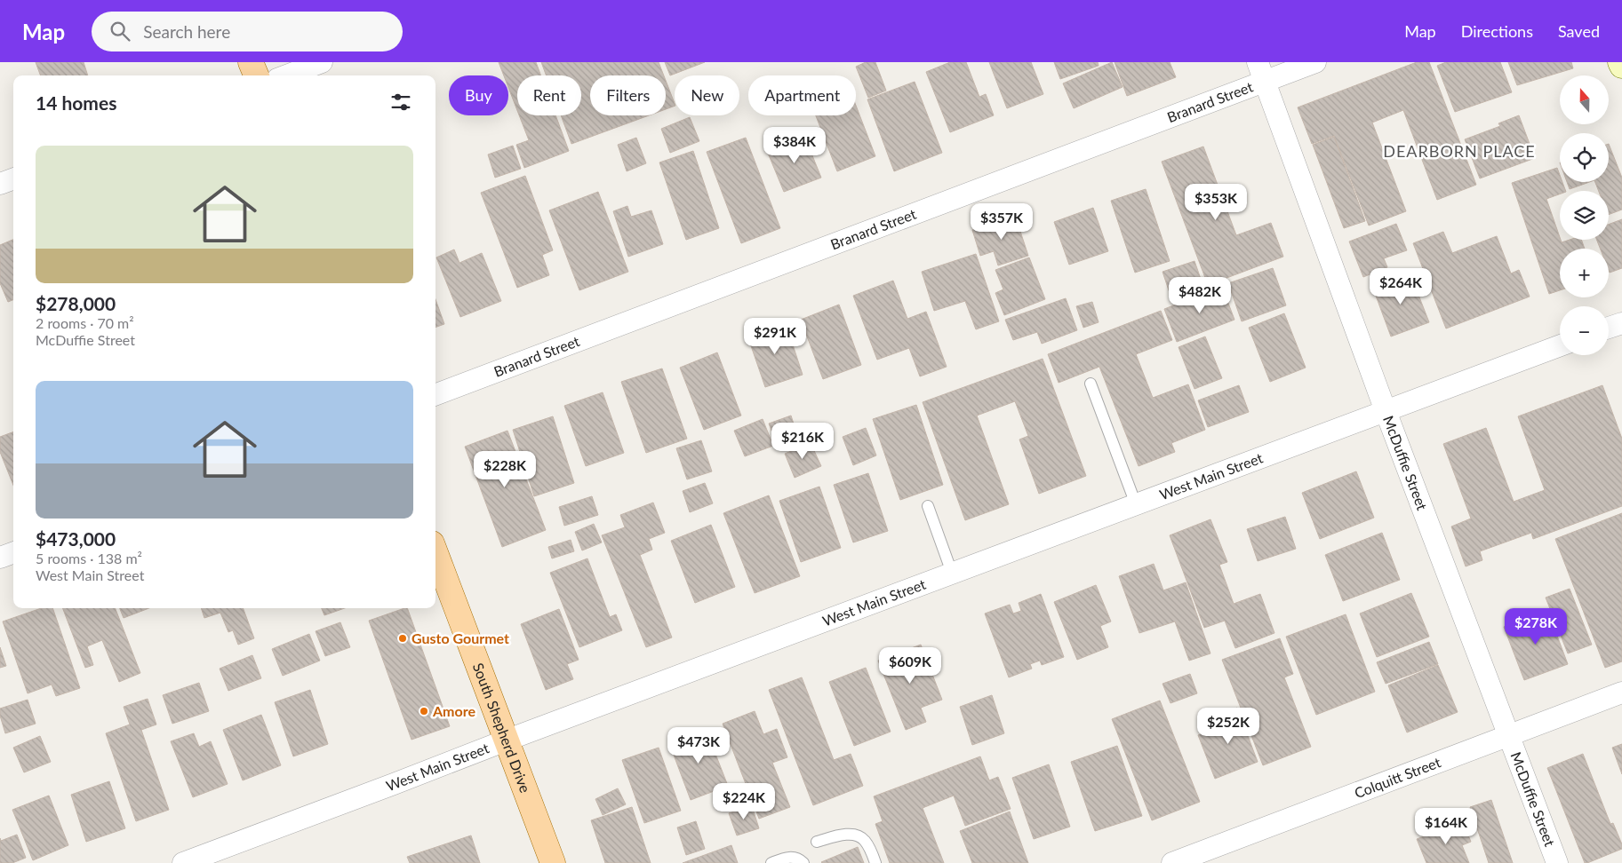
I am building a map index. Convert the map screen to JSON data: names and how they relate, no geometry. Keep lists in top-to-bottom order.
{
  "streets": {
    "main road": ["South Shepherd Drive"],
    "street": [
      "Branard Street",
      "McDuffie Street",
      "West Main Street",
      "Colquitt Street"
    ]
  },
  "crossings": [
    ["Branard Street", "McDuffie Street"],
    ["McDuffie Street", "West Main Street"],
    ["McDuffie Street", "Colquitt Street"],
    ["West Main Street", "South Shepherd Drive"]
  ],
  "districts": ["DEARBORN PLACE"],
  "places": ["Gusto Gourmet", "Amore"],
  "north": "top",
  "page": {
    "header": "Map",
    "search": "Search here",
    "nav": ["Map", "Directions", "Saved"],
    "map_buttons": ["+", "−"],
    "chip": [
      "Buy",
      "Rent",
      "Filters",
      "New",
      "Apartment"
    ],
    "heading": "14 homes",
    "price": [
      "$384K",
      "$353K",
      "$357K",
      "$264K",
      "$482K",
      "$291K",
      "$216K",
      "$228K",
      "$278K",
      "$609K",
      "$252K",
      "$473K",
      "$224K",
      "$164K"
    ],
    "list": [
      {
        "name": "$278,000",
        "note": "2 rooms · 70 m² · McDuffie Street"
      },
      {
        "name": "$473,000",
        "note": "5 rooms · 138 m² · West Main Street"
      }
    ]
  }
}
